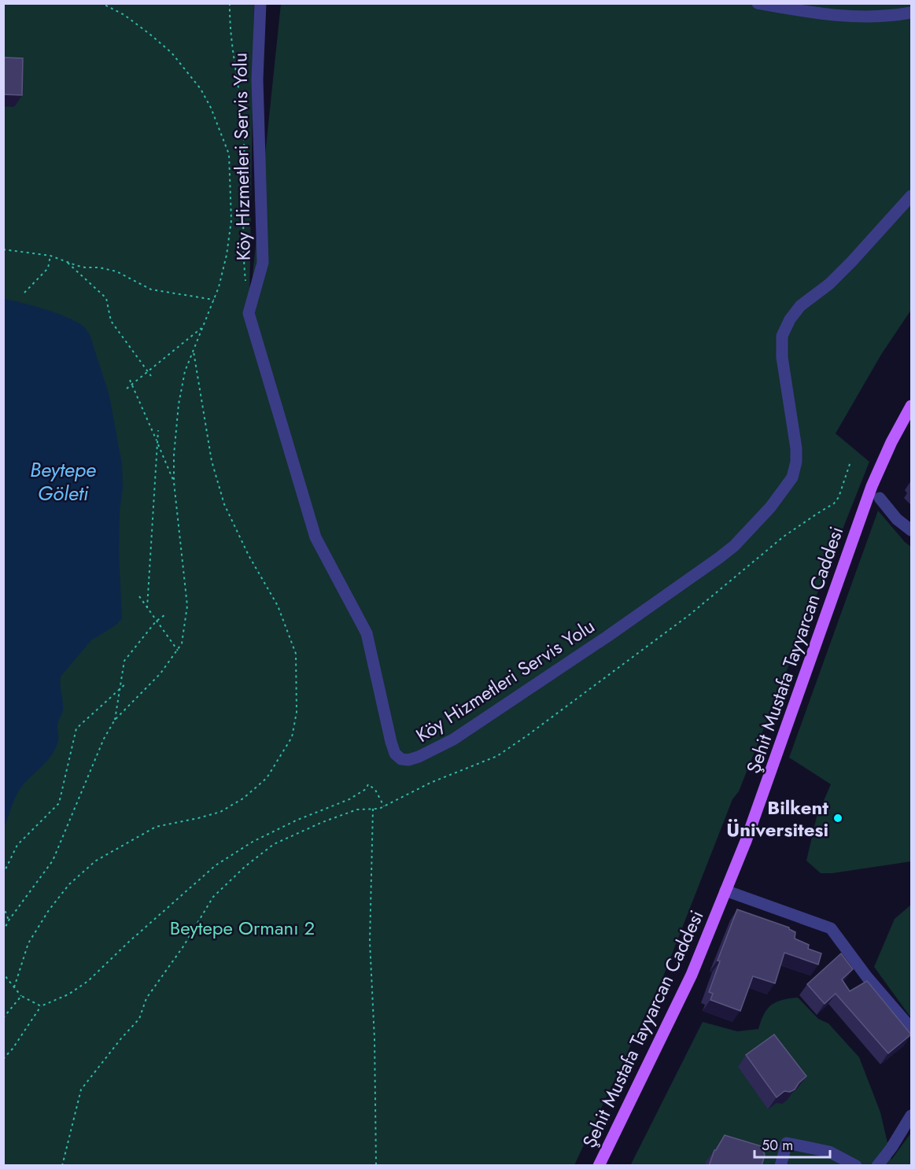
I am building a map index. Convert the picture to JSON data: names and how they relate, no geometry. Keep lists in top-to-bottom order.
{
  "streets": {
    "main road": ["Şehit Mustafa Tayyarcan Caddesi"],
    "street": ["Köy Hizmetleri Servis Yolu"]
  },
  "water": ["Beytepe Göleti"],
  "parks": ["Beytepe Ormanı 2"],
  "places": ["Bilkent Üniversitesi"],
  "scale_bar": "50 m"
}
